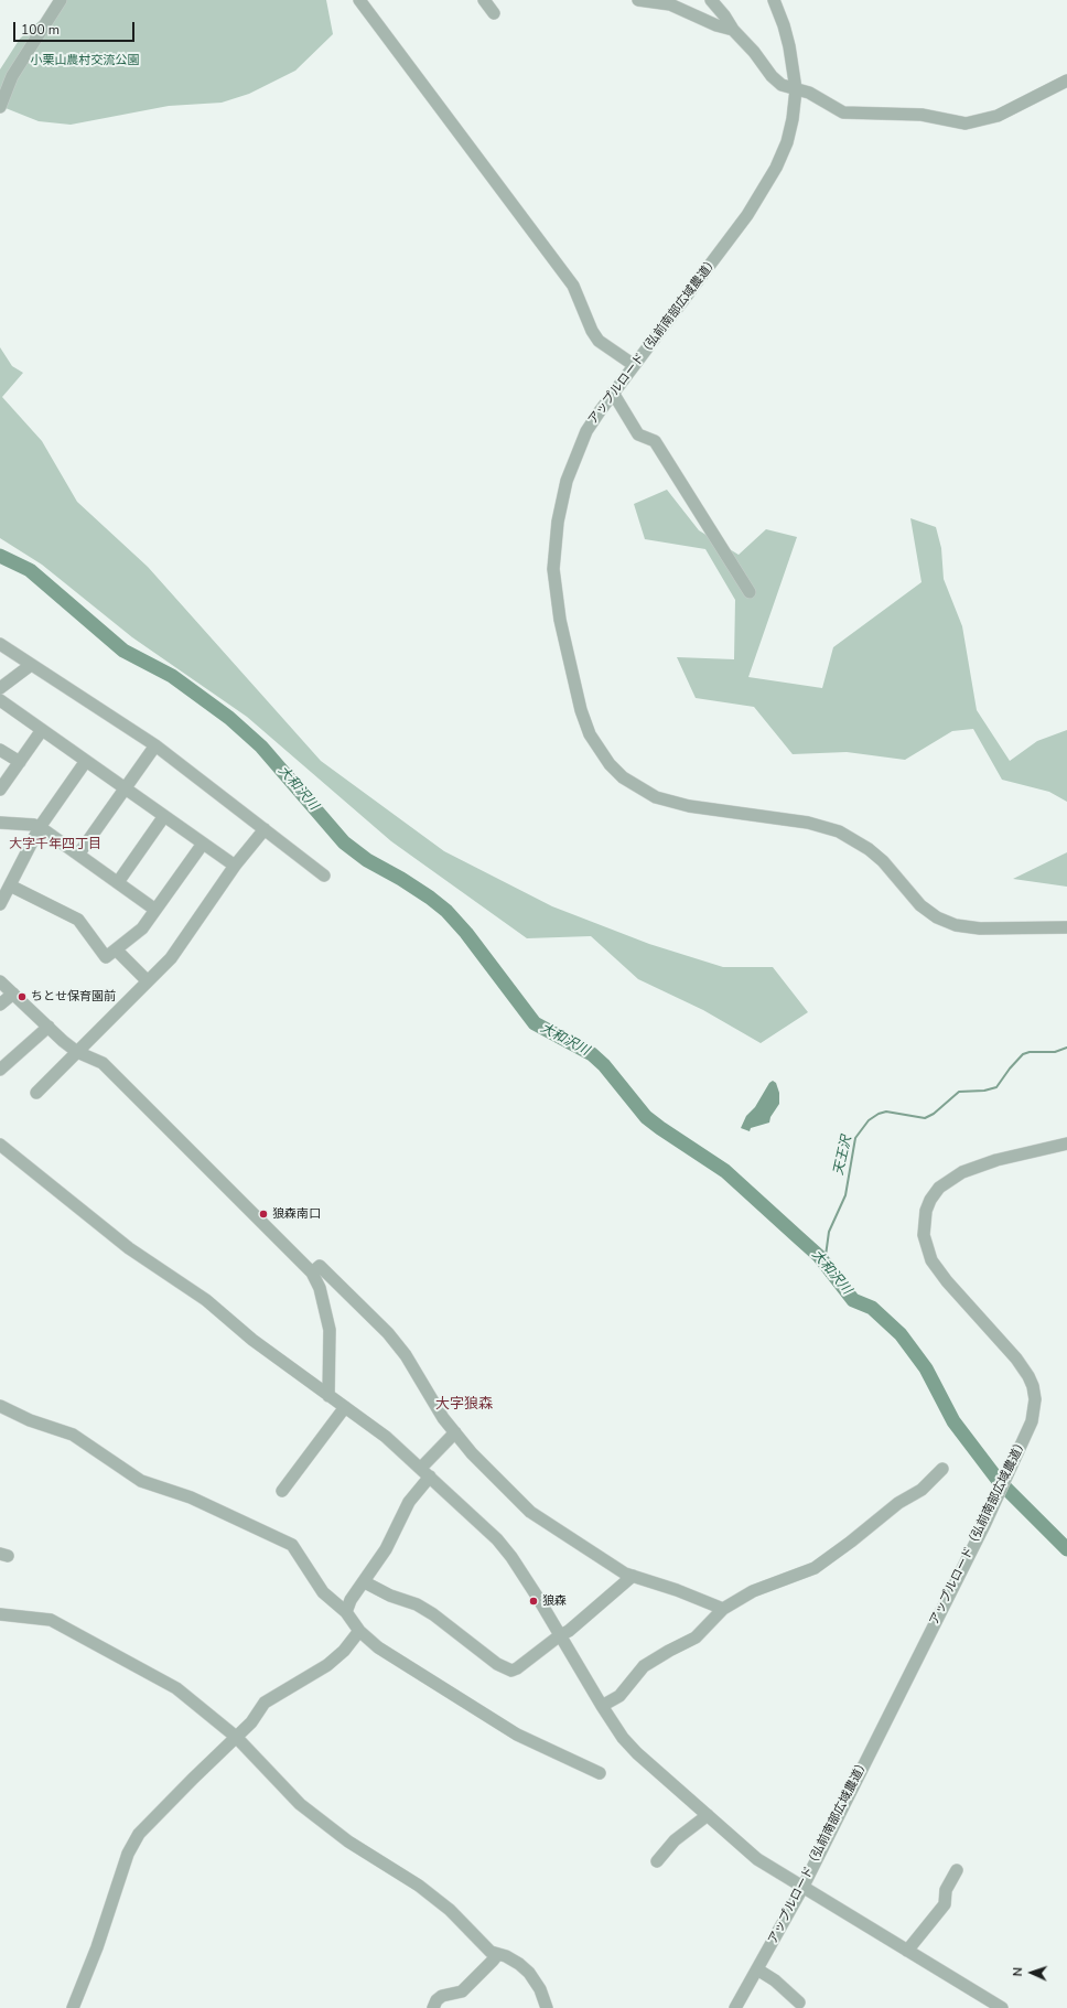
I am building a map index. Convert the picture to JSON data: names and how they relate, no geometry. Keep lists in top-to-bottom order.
{
  "streets": {
    "street": ["アップルロード（弘前南部広域農道）"]
  },
  "districts": ["大字千年四丁目", "大字狼森"],
  "water": ["大和沢川", "天王沢"],
  "parks": ["小栗山農村交流公園"],
  "places": ["ちとせ保育園前", "狼森南口", "狼森"],
  "scale_bar": "100 m",
  "north": "left"
}
